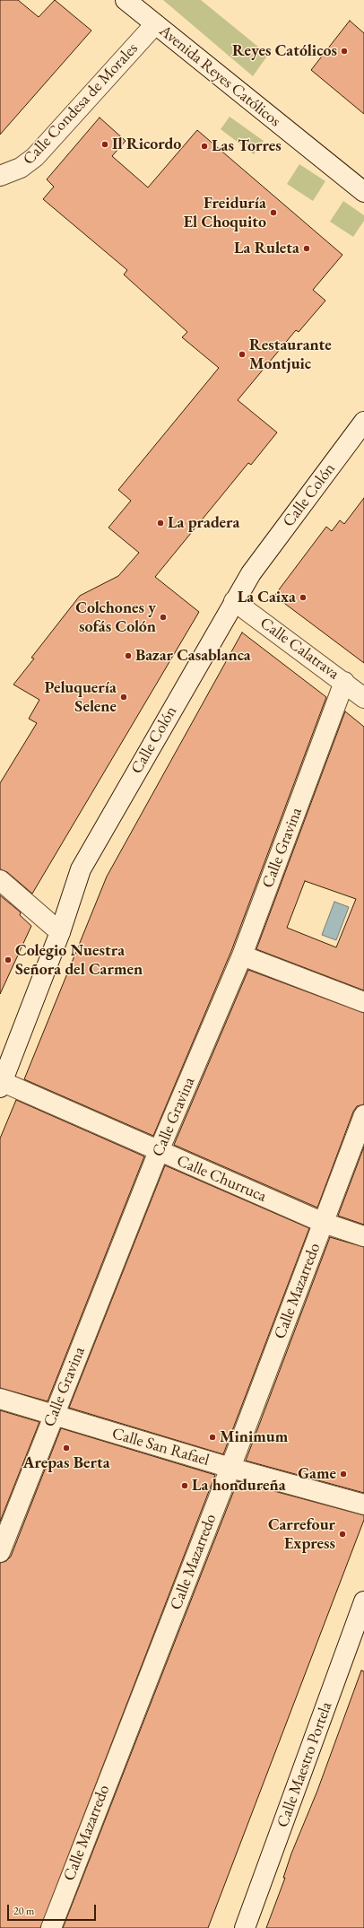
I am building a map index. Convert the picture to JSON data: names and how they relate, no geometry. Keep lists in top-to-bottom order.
{
  "streets": {
    "street": [
      "Avenida Reyes Católicos",
      "Calle Condesa de Morales",
      "Calle Colón",
      "Calle Calatrava",
      "Calle Gravina",
      "Calle Churruca",
      "Calle Mazarredo",
      "Calle San Rafael",
      "Calle Maestro Portela"
    ]
  },
  "crossings": [
    ["Avenida Reyes Católicos", "Calle Condesa de Morales"],
    ["Calle Colón", "Calle Calatrava"],
    ["Calle Colón", "Calle Churruca"],
    ["Calle Calatrava", "Calle Gravina"],
    ["Calle Gravina", "Calle Churruca"],
    ["Calle Gravina", "Calle San Rafael"],
    ["Calle Churruca", "Calle Mazarredo"],
    ["Calle Mazarredo", "Calle San Rafael"]
  ],
  "places": [
    "Reyes Católicos",
    "Il Ricordo",
    "Las Torres",
    "Freiduría El Choquito",
    "La Ruleta",
    "Restaurante Montjuic",
    "La pradera",
    "La Caixa",
    "Colchones y sofás Colón",
    "Bazar Casablanca",
    "Peluquería Selene",
    "Colegio Nuestra Señora del Carmen",
    "Minimum",
    "Arepas Berta",
    "Game",
    "La hondureña",
    "Carrefour Express"
  ],
  "scale_bar": "20 m"
}
